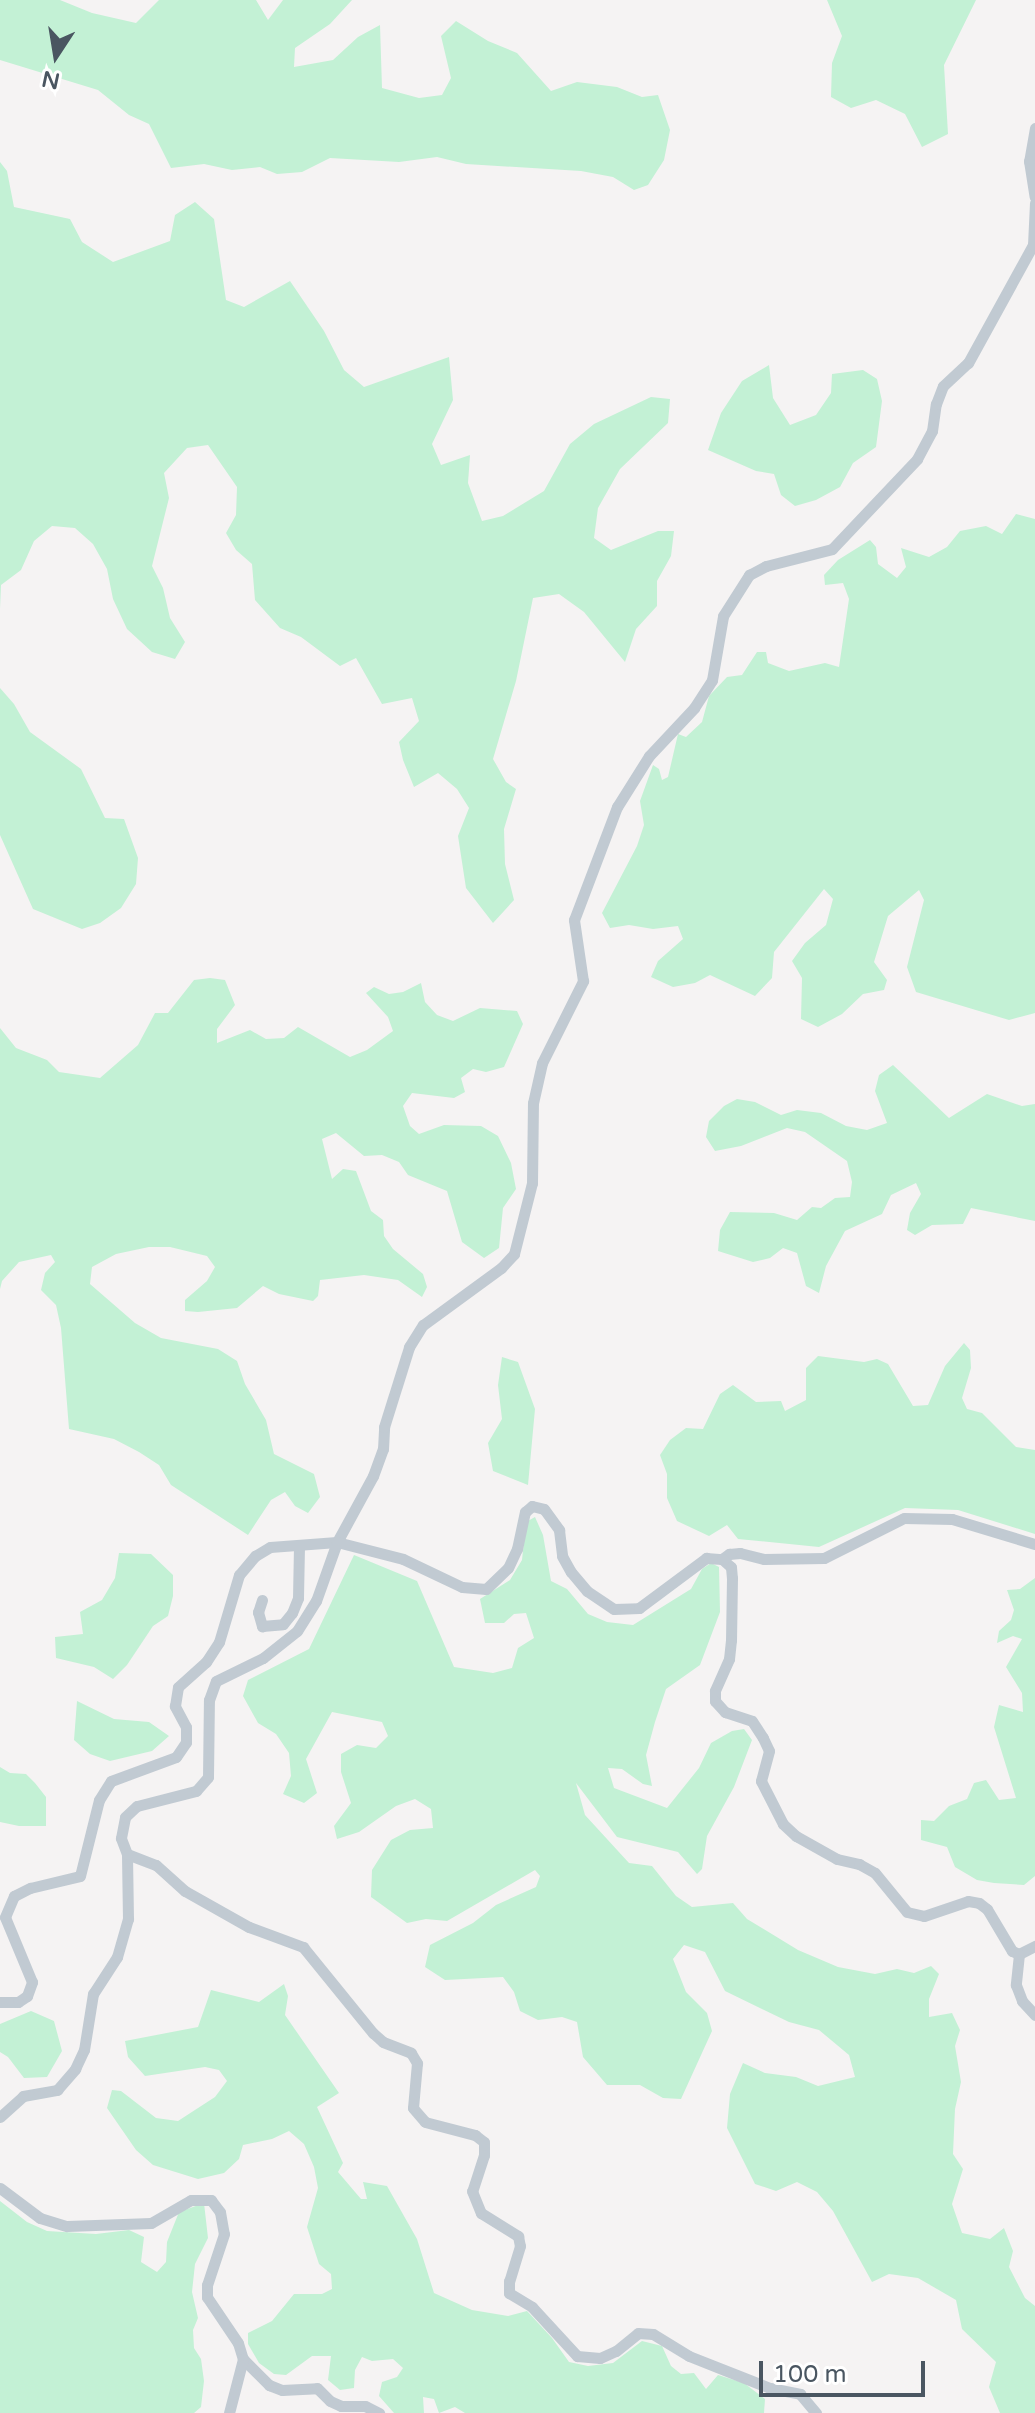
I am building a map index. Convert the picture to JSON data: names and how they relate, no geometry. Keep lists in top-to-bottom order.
{
  "scale_bar": "100 m",
  "north": "bottom"
}
